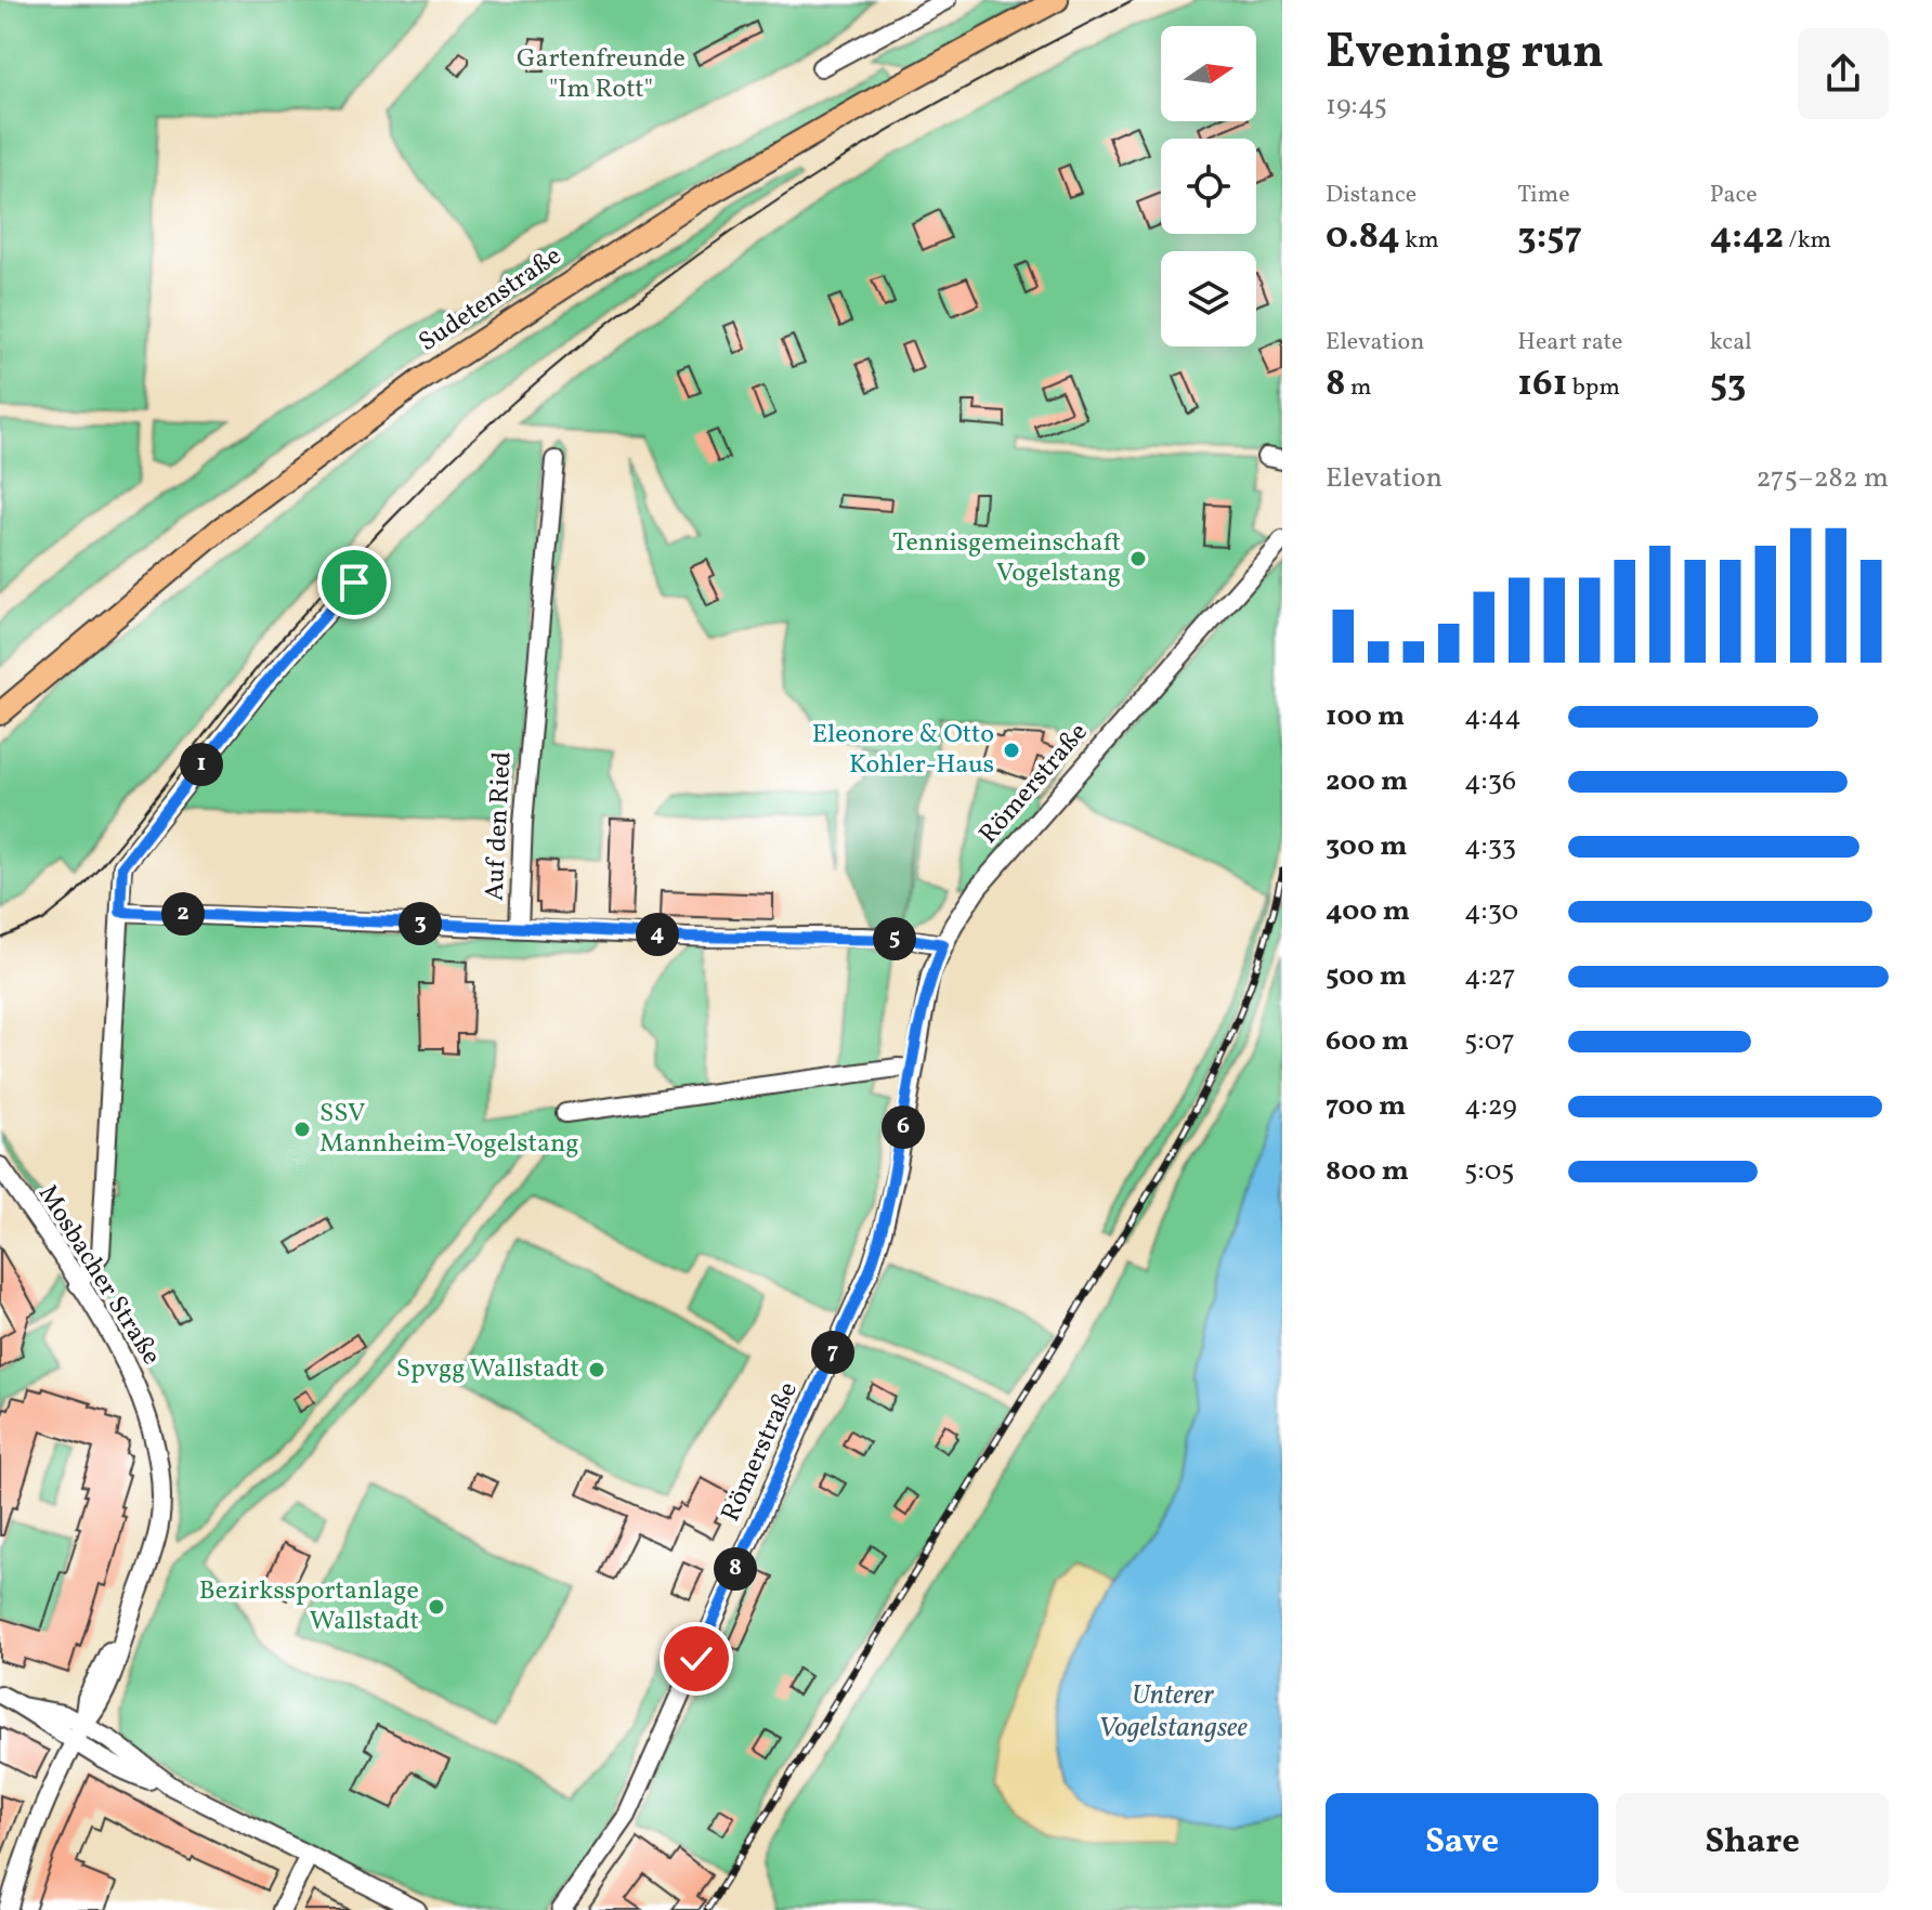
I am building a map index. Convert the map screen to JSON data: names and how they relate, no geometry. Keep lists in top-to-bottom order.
{
  "streets": {
    "main road": ["Sudetenstraße"],
    "street": ["Römerstraße", "Auf den Ried", "Mosbacher Straße"]
  },
  "crossings": [
    ["Römerstraße", "Auf den Ried"]
  ],
  "water": ["Unterer Vogelstangsee"],
  "parks": ["Gartenfreunde \"Im Rott\""],
  "places": [
    "Tennisgemeinschaft Vogelstang",
    "Eleonore & Otto Kohler-Haus",
    "SSV Mannheim-Vogelstang",
    "Spvgg Wallstadt",
    "Bezirkssportanlage Wallstadt"
  ],
  "north": "right",
  "page": {
    "heading": ["Evening run", "19:45"],
    "stats": [
      ["Distance", "0.84 km"],
      ["Time", "3:57"],
      ["Pace", "4:42 /km"],
      ["Elevation", "8 m"],
      ["Heart rate", "161 bpm"],
      ["kcal", "53"]
    ],
    "chart": ["Elevation", "275–282 m"],
    "list": [
      {
        "name": "100 m",
        "note": "4:44"
      },
      {
        "name": "200 m",
        "note": "4:36"
      },
      {
        "name": "300 m",
        "note": "4:33"
      },
      {
        "name": "400 m",
        "note": "4:30"
      },
      {
        "name": "500 m",
        "note": "4:27"
      },
      {
        "name": "600 m",
        "note": "5:07"
      },
      {
        "name": "700 m",
        "note": "4:29"
      },
      {
        "name": "800 m",
        "note": "5:05"
      }
    ],
    "pins": [
      "1",
      "2",
      "3",
      "4",
      "5",
      "6",
      "7",
      "8"
    ],
    "buttons": ["Save", "Share"]
  }
}
